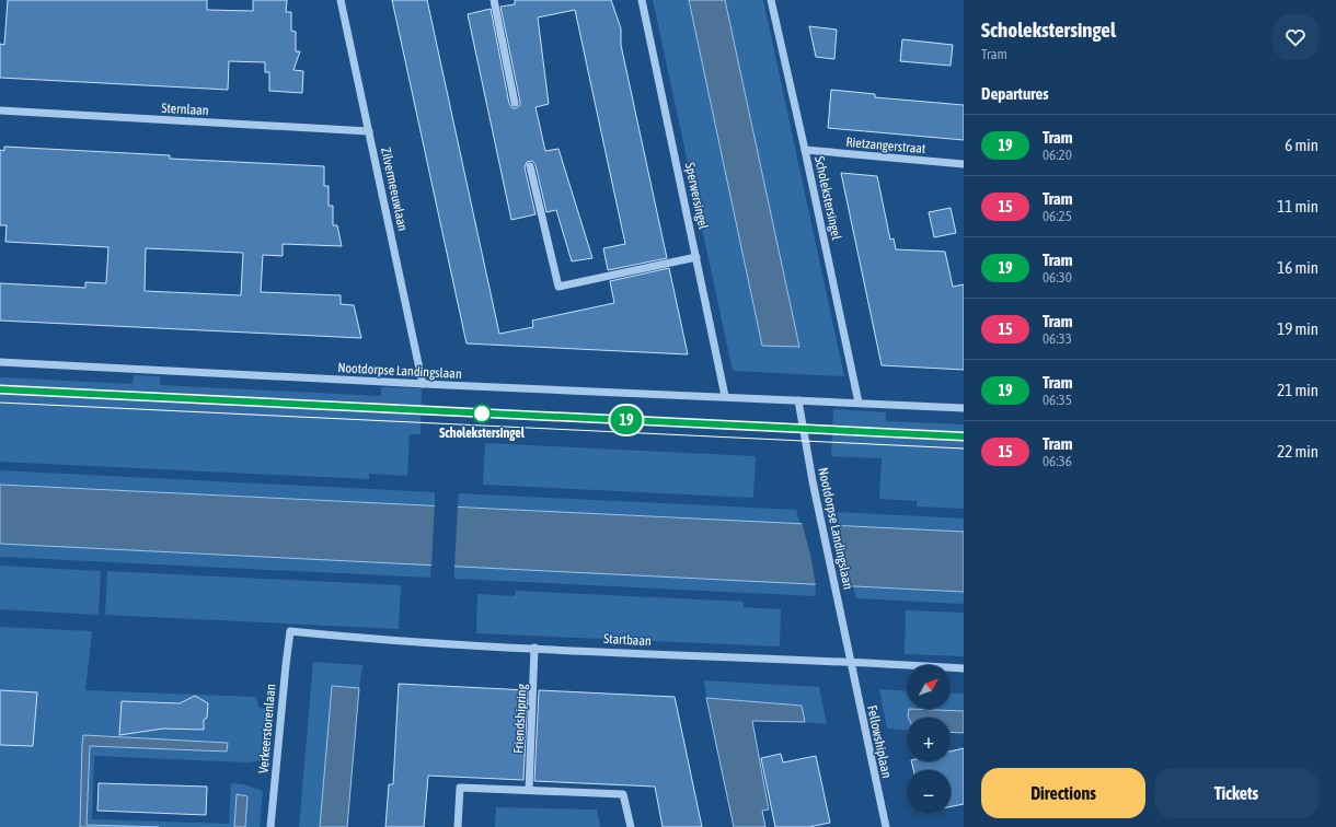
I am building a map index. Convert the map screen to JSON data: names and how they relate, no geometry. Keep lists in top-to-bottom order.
{
  "streets": {
    "street": [
      "Sternlaan",
      "Rietzangerstraat",
      "Zilvermeeuwlaan",
      "Sperwersingel",
      "Scholekstersingel",
      "Nootdorpse Landingslaan",
      "Startbaan",
      "Friendshipring",
      "Verkeerstorenlaan",
      "Fellowshiplaan"
    ]
  },
  "crossings": [
    ["Sternlaan", "Zilvermeeuwlaan"],
    ["Rietzangerstraat", "Scholekstersingel"],
    ["Zilvermeeuwlaan", "Nootdorpse Landingslaan"],
    ["Sperwersingel", "Nootdorpse Landingslaan"],
    ["Scholekstersingel", "Nootdorpse Landingslaan"],
    ["Nootdorpse Landingslaan", "Startbaan"],
    ["Nootdorpse Landingslaan", "Fellowshiplaan"],
    ["Startbaan", "Friendshipring"],
    ["Startbaan", "Verkeerstorenlaan"],
    ["Startbaan", "Fellowshiplaan"]
  ],
  "places": ["Scholekstersingel"],
  "lines": ["tram line 19"],
  "north": "top right",
  "page": {
    "on_map": "19",
    "heading": [
      ["Scholekstersingel", "Tram"],
      "Departures"
    ],
    "list": [
      {
        "mark": "19",
        "name": "Tram",
        "note": "06:20",
        "value": "6 min"
      },
      {
        "mark": "15",
        "name": "Tram",
        "note": "06:25",
        "value": "11 min"
      },
      {
        "mark": "19",
        "name": "Tram",
        "note": "06:30",
        "value": "16 min"
      },
      {
        "mark": "15",
        "name": "Tram",
        "note": "06:33",
        "value": "19 min"
      },
      {
        "mark": "19",
        "name": "Tram",
        "note": "06:35",
        "value": "21 min"
      },
      {
        "mark": "15",
        "name": "Tram",
        "note": "06:36",
        "value": "22 min"
      }
    ],
    "map_buttons": ["+", "−"],
    "buttons": ["Directions", "Tickets"]
  }
}
